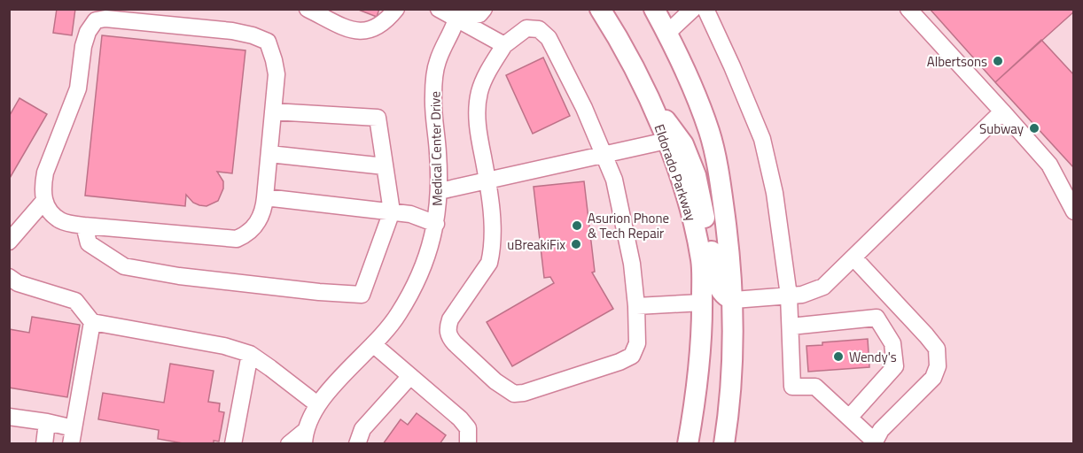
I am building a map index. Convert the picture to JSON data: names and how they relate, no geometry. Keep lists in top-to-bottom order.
{
  "streets": {
    "main road": ["Eldorado Parkway"],
    "street": ["Medical Center Drive"]
  },
  "places": [
    "Albertsons",
    "Subway",
    "Asurion Phone & Tech Repair",
    "uBreakiFix",
    "Wendy's"
  ]
}
